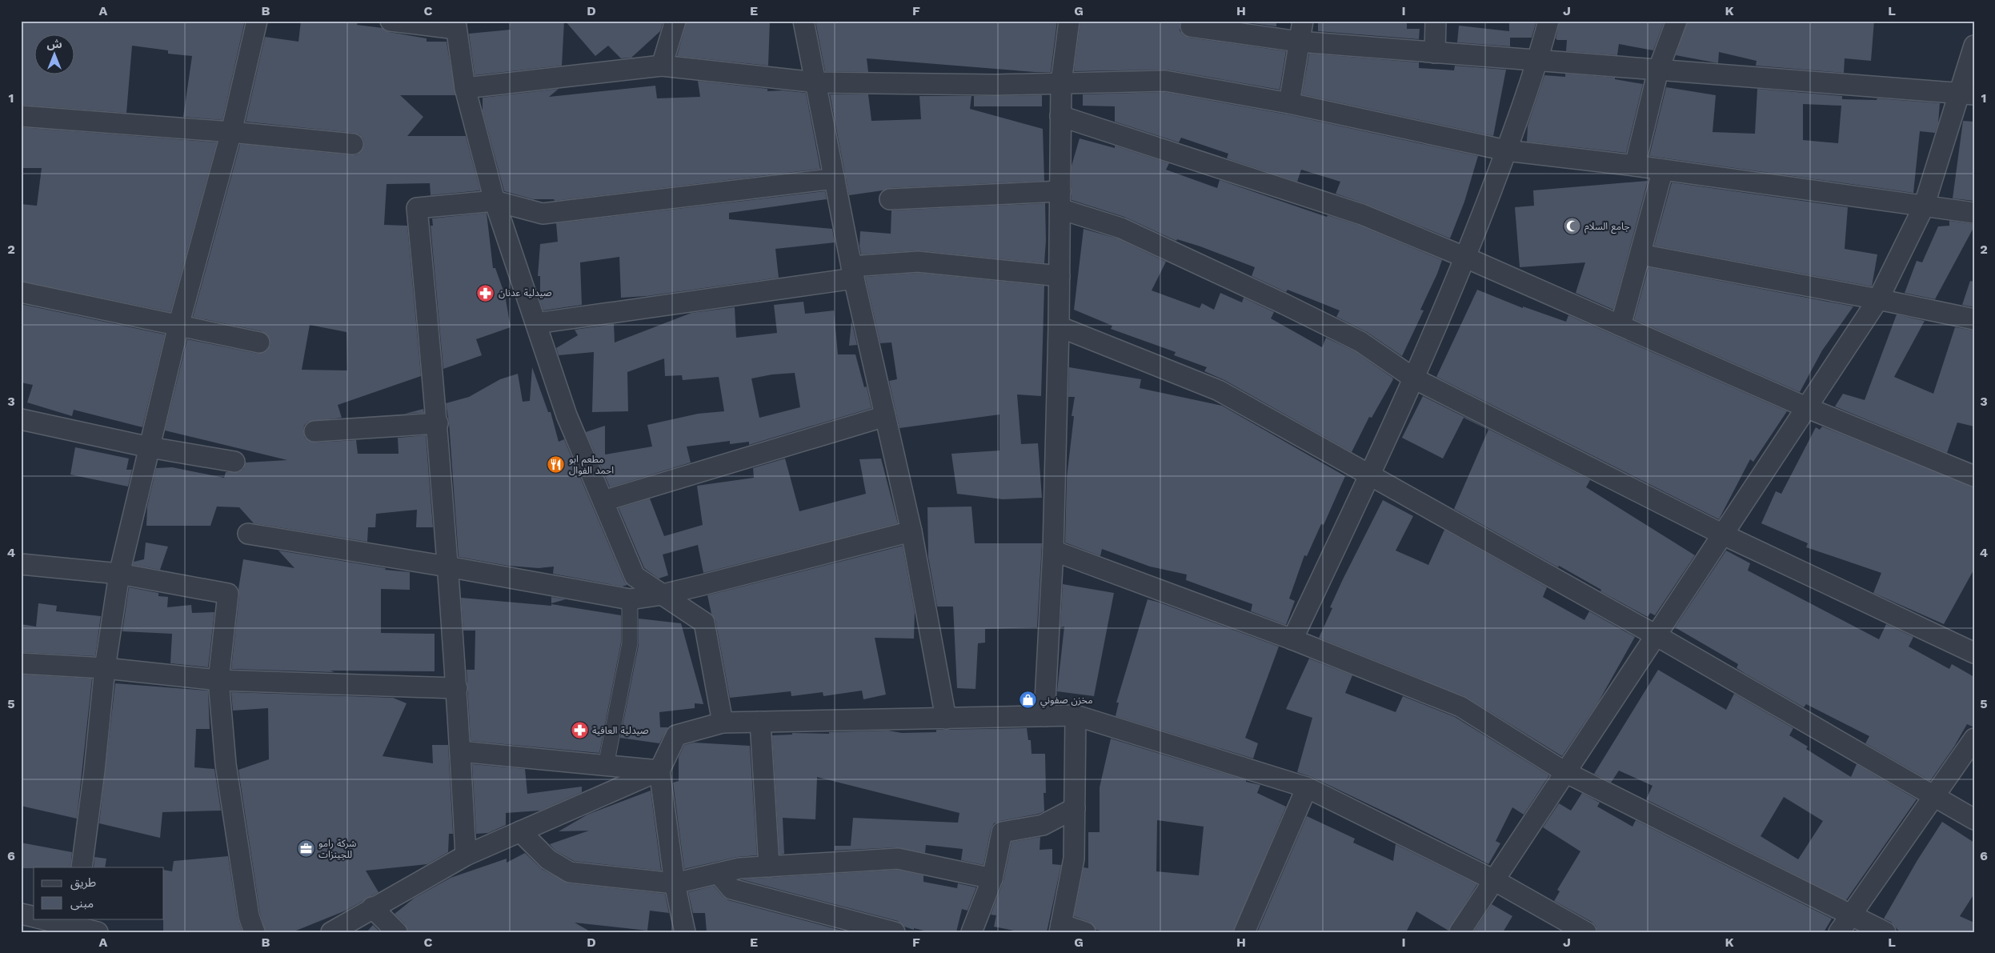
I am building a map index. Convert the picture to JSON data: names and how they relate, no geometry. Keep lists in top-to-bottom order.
{
  "places": {
    "mosque": ["جامع السلام"],
    "pharmacy": ["صيدلية عدنان", "صيدلية العافية"],
    "restaurant": ["مطعم ابو احمد الفوال"],
    "shop": ["مخزن صفوني"],
    "office": ["شركة رامو للجينزات"]
  },
  "legend": ["طريق", "مبنى"],
  "north": "top",
  "grid": {
    "columns": [
      "A",
      "B",
      "C",
      "D",
      "E",
      "F",
      "G",
      "H",
      "I",
      "J",
      "K",
      "L"
    ],
    "rows": [
      "1",
      "2",
      "3",
      "4",
      "5",
      "6"
    ]
  }
}
